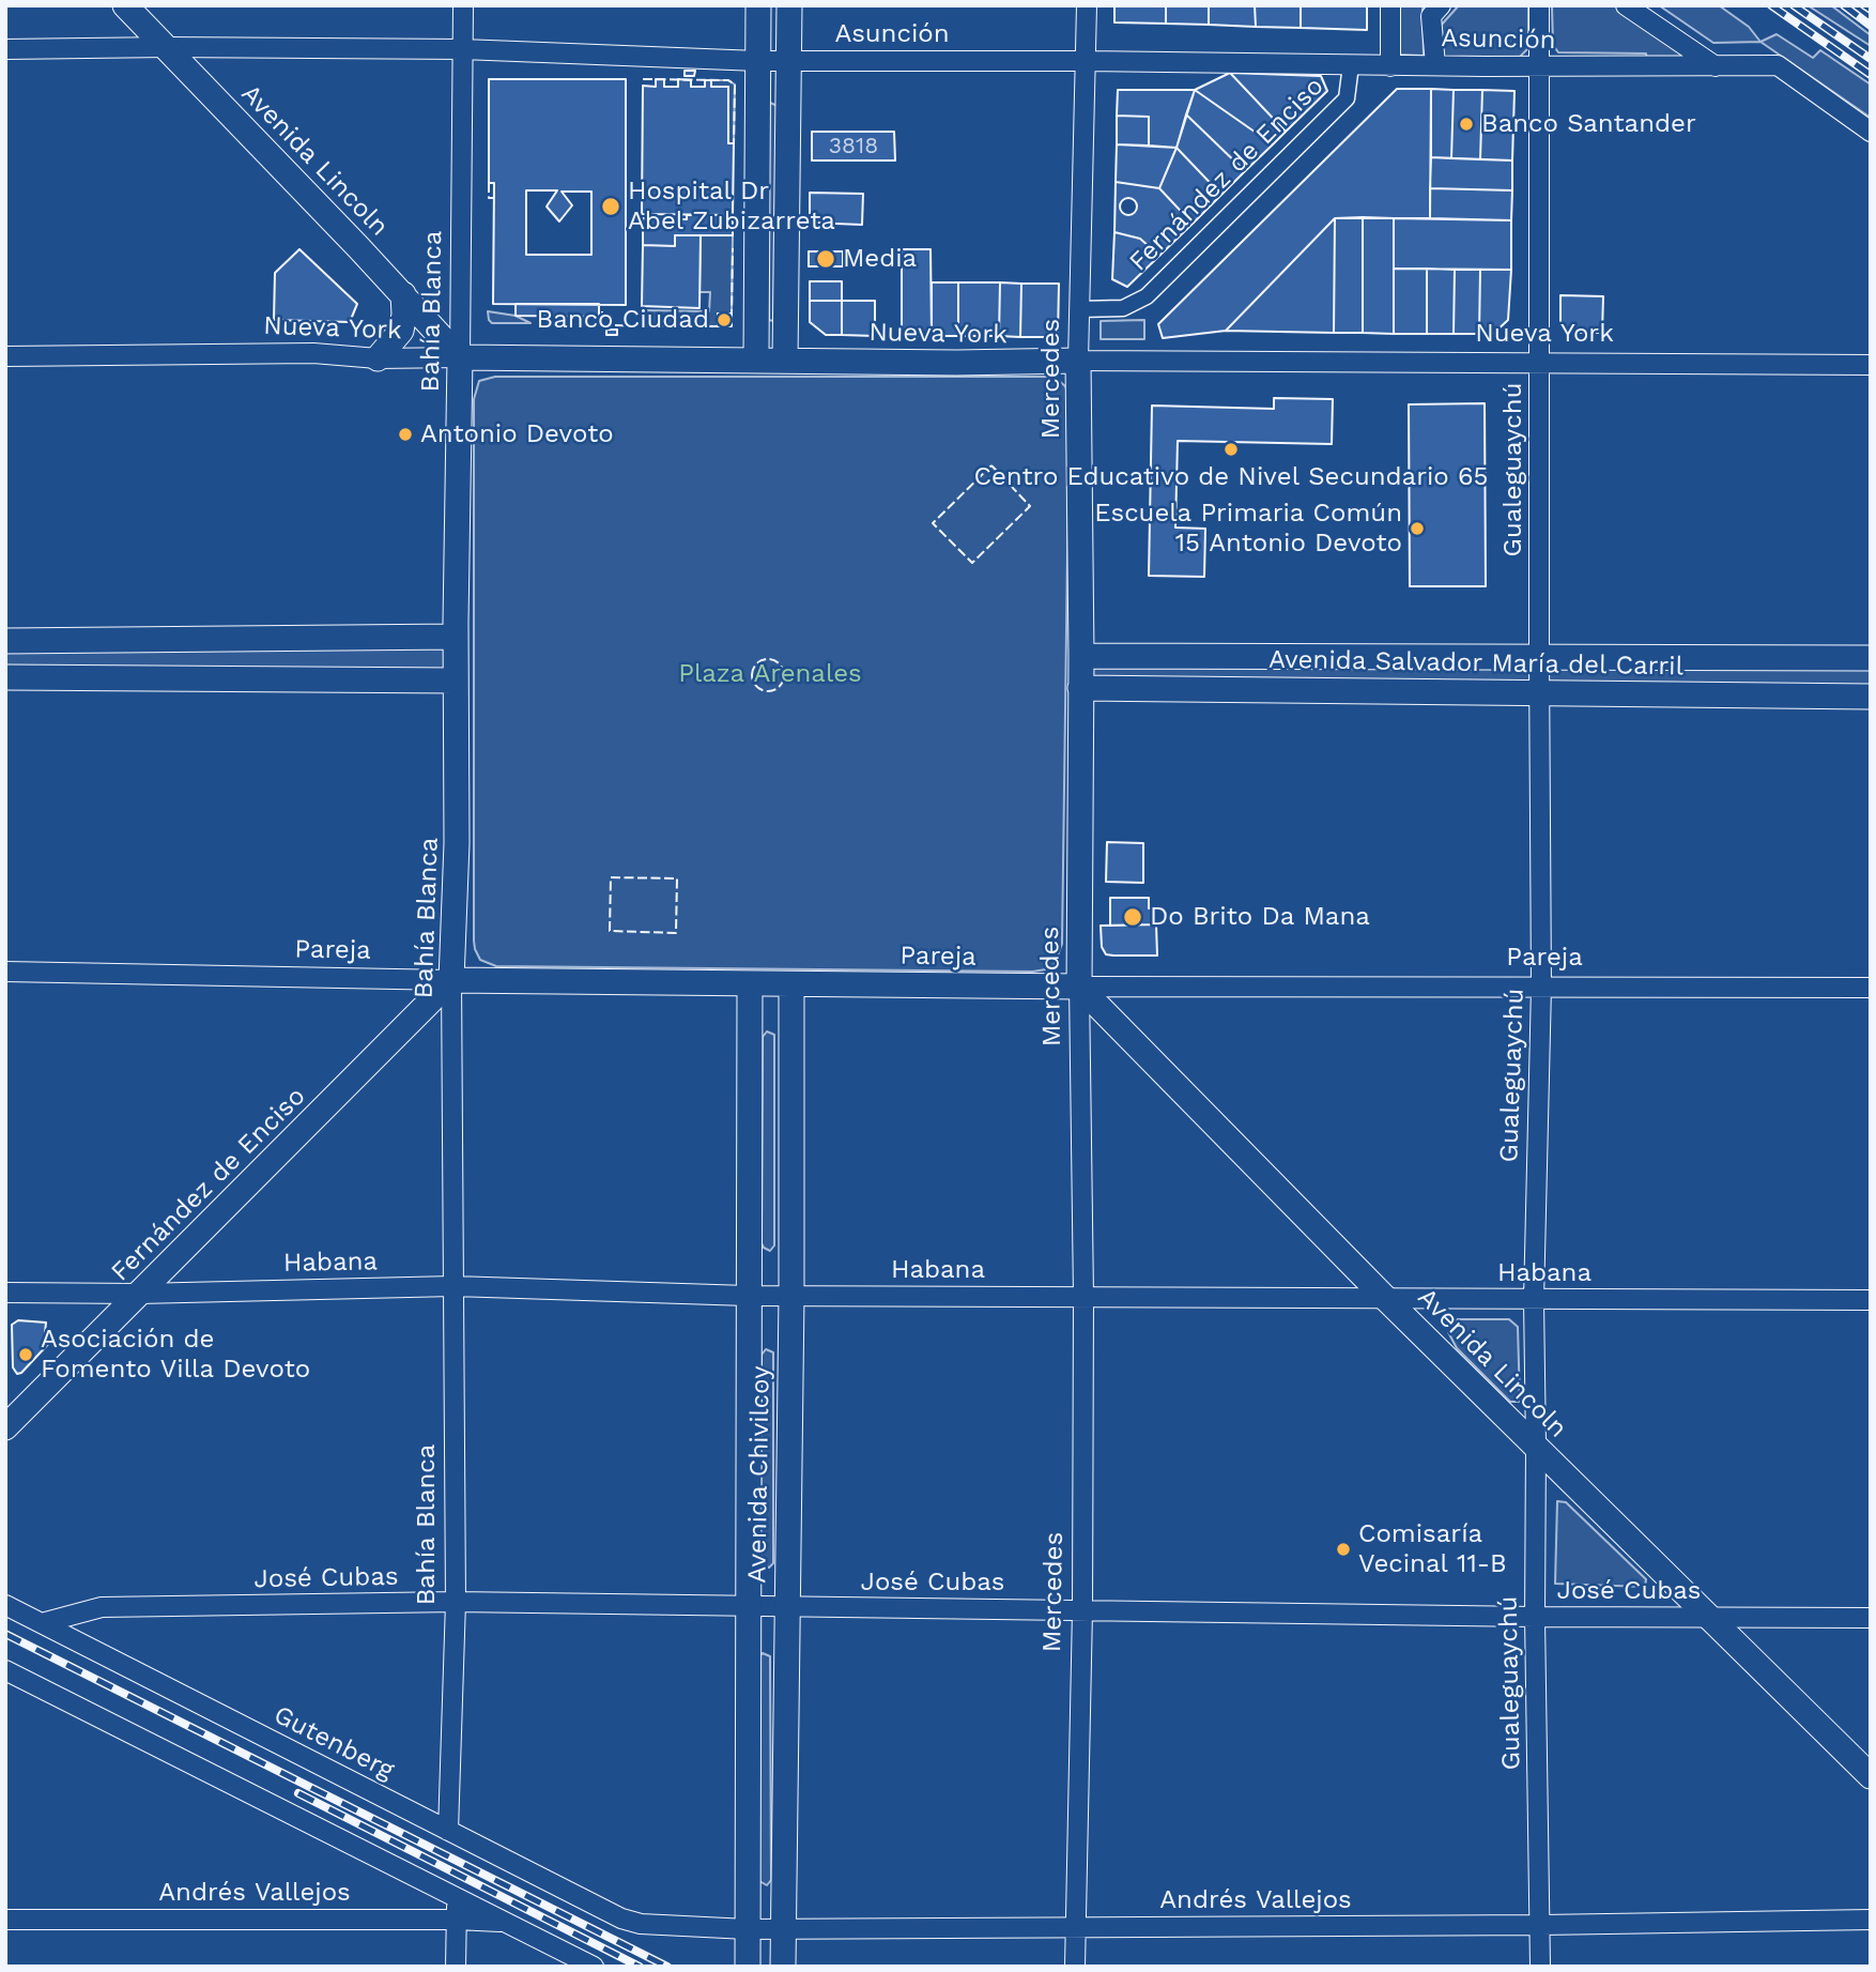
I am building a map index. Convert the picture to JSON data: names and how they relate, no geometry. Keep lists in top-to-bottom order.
{
  "streets": {
    "street": [
      "Asunción",
      "Avenida Lincoln",
      "Fernández de Enciso",
      "Bahía Blanca",
      "Nueva York",
      "Mercedes",
      "Gualeguaychú",
      "Avenida Salvador María del Carril",
      "Pareja",
      "Habana",
      "Avenida Chivilcoy",
      "José Cubas",
      "Gutenberg",
      "Andrés Vallejos"
    ]
  },
  "crossings": [
    ["Asunción", "Avenida Lincoln"],
    ["Asunción", "Fernández de Enciso"],
    ["Asunción", "Bahía Blanca"],
    ["Asunción", "Mercedes"],
    ["Asunción", "Gualeguaychú"],
    ["Avenida Lincoln", "Bahía Blanca"],
    ["Avenida Lincoln", "Nueva York"],
    ["Avenida Lincoln", "Mercedes"],
    ["Avenida Lincoln", "Gualeguaychú"],
    ["Avenida Lincoln", "Pareja"],
    ["Avenida Lincoln", "Habana"],
    ["Avenida Lincoln", "José Cubas"],
    ["Fernández de Enciso", "Bahía Blanca"],
    ["Fernández de Enciso", "Mercedes"],
    ["Fernández de Enciso", "Pareja"],
    ["Fernández de Enciso", "Habana"],
    ["Bahía Blanca", "Nueva York"],
    ["Bahía Blanca", "Pareja"],
    ["Bahía Blanca", "Habana"],
    ["Bahía Blanca", "José Cubas"],
    ["Bahía Blanca", "Gutenberg"],
    ["Nueva York", "Mercedes"],
    ["Nueva York", "Gualeguaychú"],
    ["Mercedes", "Avenida Salvador María del Carril"],
    ["Mercedes", "Pareja"],
    ["Mercedes", "Habana"],
    ["Mercedes", "José Cubas"],
    ["Mercedes", "Andrés Vallejos"],
    ["Gualeguaychú", "Avenida Salvador María del Carril"],
    ["Gualeguaychú", "Pareja"],
    ["Gualeguaychú", "Habana"],
    ["Gualeguaychú", "José Cubas"],
    ["Gualeguaychú", "Andrés Vallejos"],
    ["Pareja", "Avenida Chivilcoy"],
    ["Habana", "Avenida Chivilcoy"],
    ["Avenida Chivilcoy", "José Cubas"],
    ["Avenida Chivilcoy", "Andrés Vallejos"],
    ["José Cubas", "Gutenberg"],
    ["Gutenberg", "Andrés Vallejos"]
  ],
  "parks": ["Plaza Arenales"],
  "places": [
    "Banco Santander",
    "Hospital Dr Abel Zubizarreta",
    "Media",
    "Banco Ciudad",
    "Antonio Devoto",
    "Centro Educativo de Nivel Secundario 65",
    "Escuela Primaria Común 15 Antonio Devoto",
    "Do Brito Da Mana",
    "Asociación de Fomento Villa Devoto",
    "Comisaría Vecinal 11-B"
  ],
  "house_numbers": ["3818"]
}
